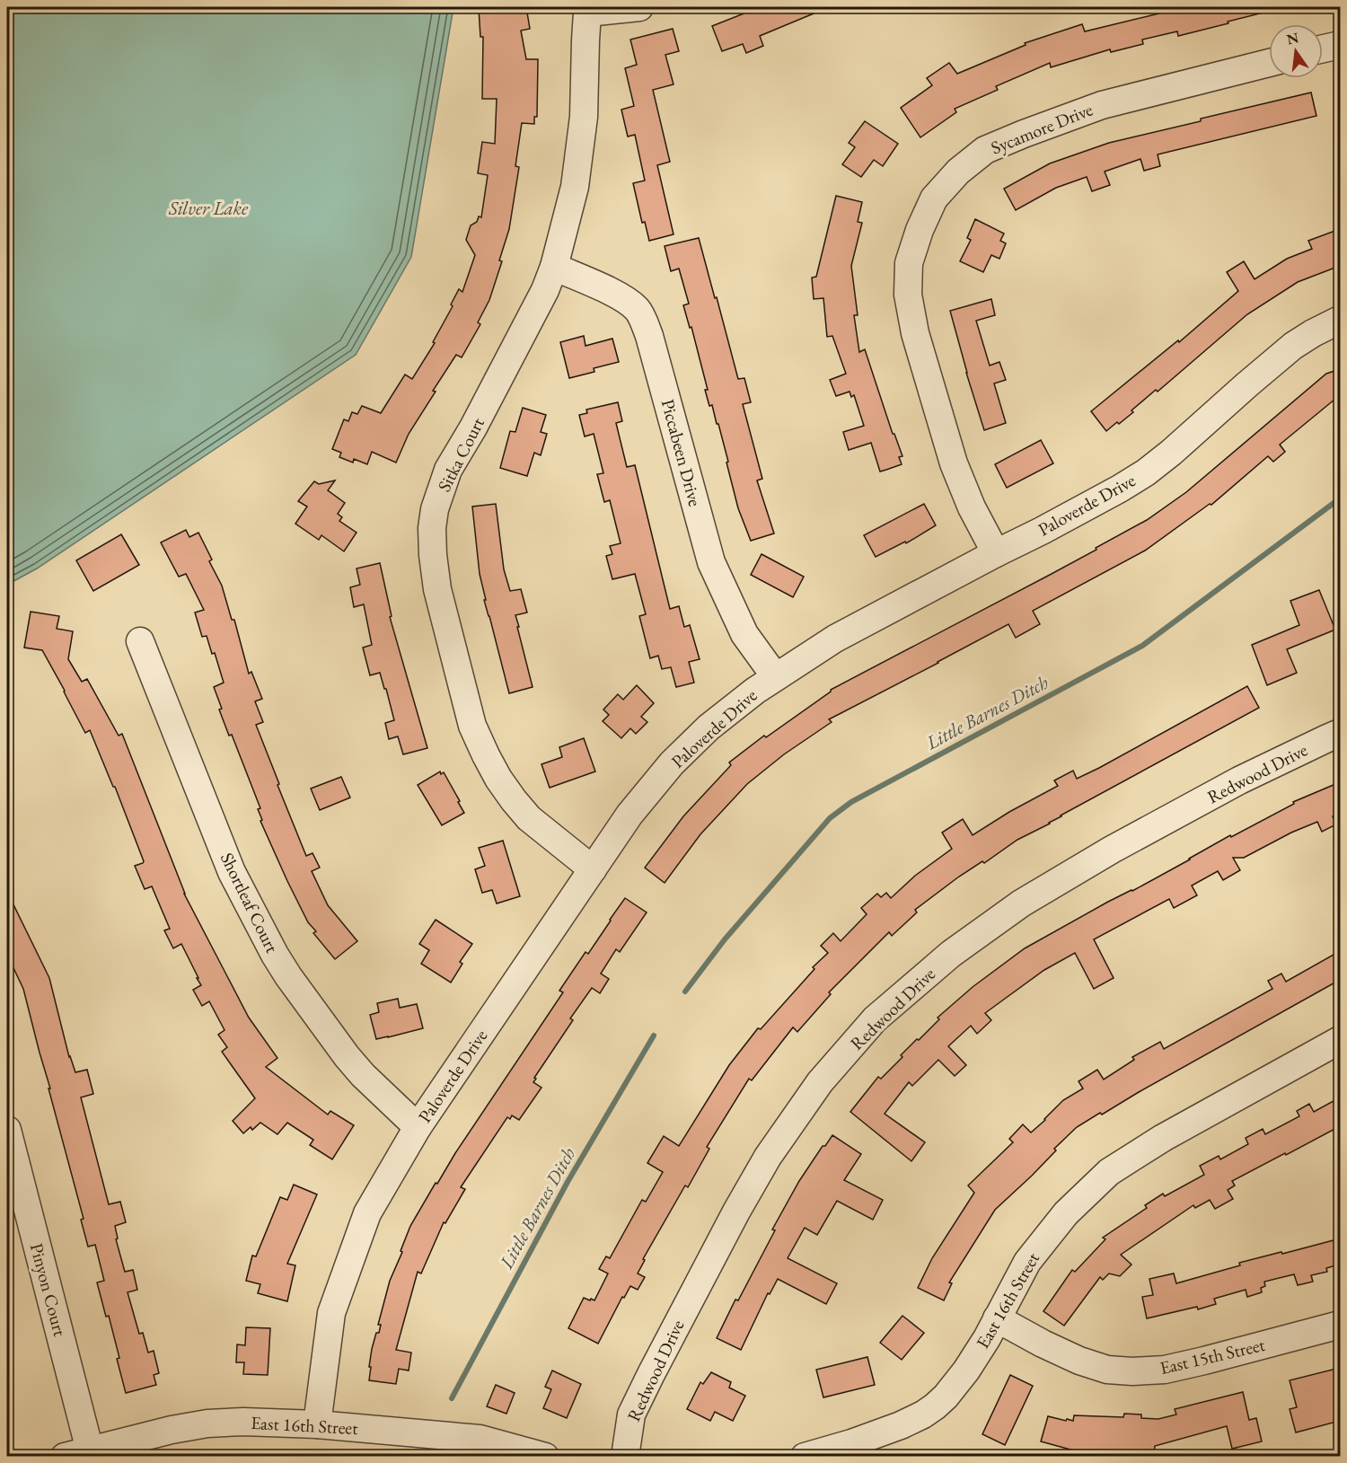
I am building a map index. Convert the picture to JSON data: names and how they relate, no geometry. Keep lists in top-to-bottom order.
{
  "streets": {
    "street": [
      "Sycamore Drive",
      "Piccabeen Drive",
      "Sitka Court",
      "Paloverde Drive",
      "Redwood Drive",
      "Shortleaf Court",
      "Pinyon Court",
      "East 16th Street",
      "East 15th Street"
    ]
  },
  "crossings": [
    ["Sycamore Drive", "Paloverde Drive"],
    ["Piccabeen Drive", "Sitka Court"],
    ["Piccabeen Drive", "Paloverde Drive"],
    ["Sitka Court", "Paloverde Drive"],
    ["Paloverde Drive", "Shortleaf Court"],
    ["Paloverde Drive", "East 16th Street"],
    ["Pinyon Court", "East 16th Street"],
    ["East 16th Street", "East 15th Street"]
  ],
  "water": ["Silver Lake", "Little Barnes Ditch"],
  "north": "top"
}
